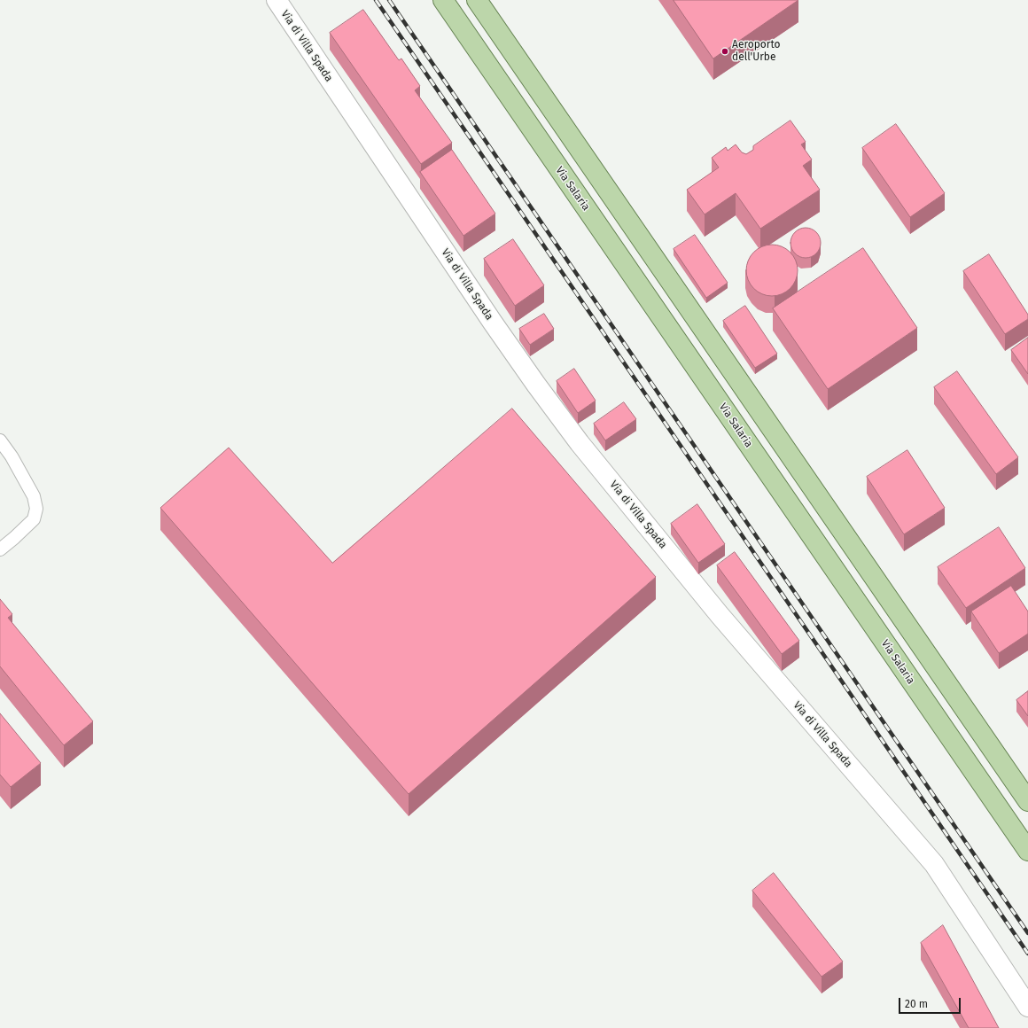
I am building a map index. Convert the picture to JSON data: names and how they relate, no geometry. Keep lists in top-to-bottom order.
{
  "streets": {
    "main road": ["Via Salaria"],
    "street": ["Via di Villa Spada"]
  },
  "places": ["Aeroporto dell'Urbe"],
  "scale_bar": "20 m"
}
